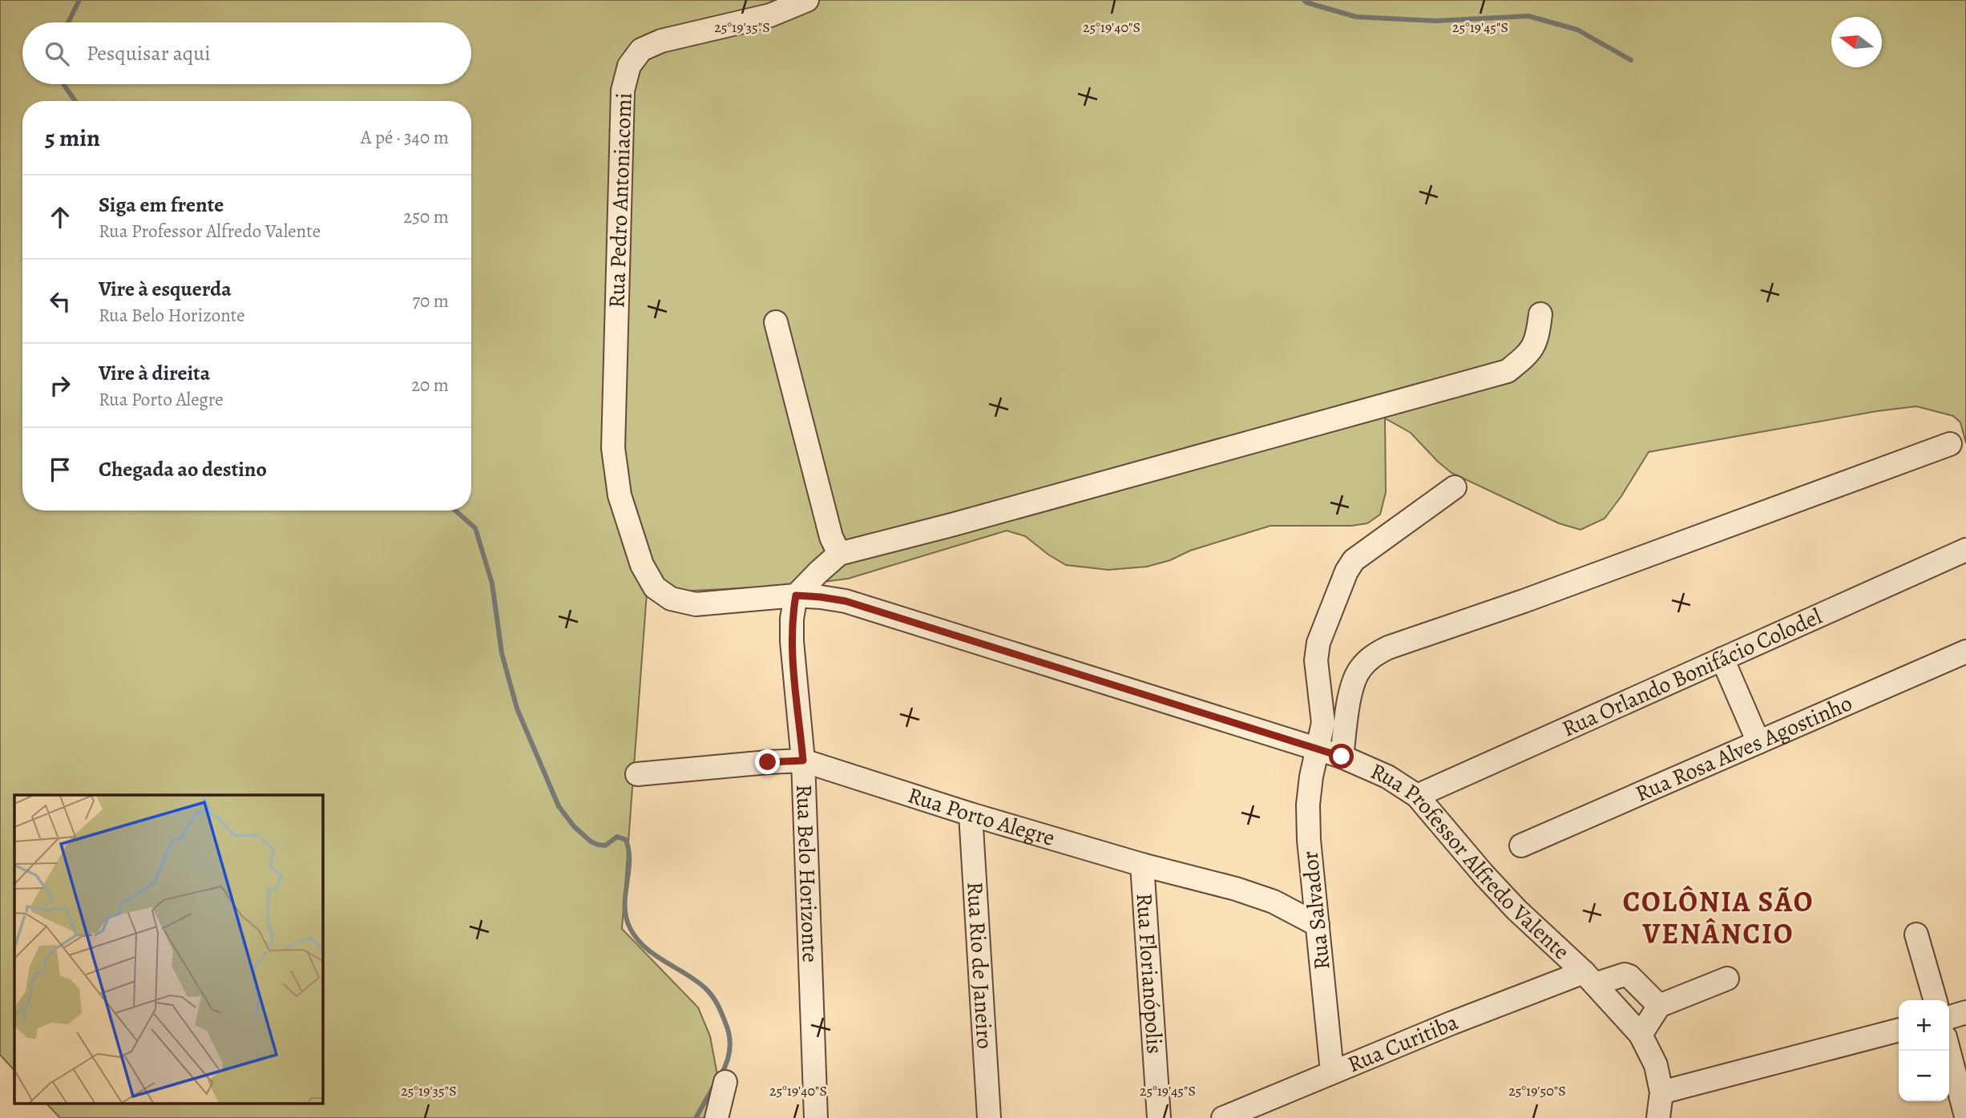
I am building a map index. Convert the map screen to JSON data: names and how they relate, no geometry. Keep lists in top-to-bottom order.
{
  "streets": {
    "street": [
      "Rua Pedro Antoniacomi",
      "Rua Orlando Bonifácio Colodel",
      "Rua Rosa Alves Agostinho",
      "Rua Porto Alegre",
      "Rua Professor Alfredo Valente",
      "Rua Belo Horizonte",
      "Rua Salvador",
      "Rua Rio de Janeiro",
      "Rua Florianópolis",
      "Rua Curitiba"
    ]
  },
  "crossings": [
    ["Rua Pedro Antoniacomi", "Rua Professor Alfredo Valente"],
    ["Rua Pedro Antoniacomi", "Rua Belo Horizonte"],
    ["Rua Orlando Bonifácio Colodel", "Rua Professor Alfredo Valente"],
    ["Rua Porto Alegre", "Rua Belo Horizonte"],
    ["Rua Porto Alegre", "Rua Salvador"],
    ["Rua Porto Alegre", "Rua Rio de Janeiro"],
    ["Rua Porto Alegre", "Rua Florianópolis"],
    ["Rua Professor Alfredo Valente", "Rua Belo Horizonte"],
    ["Rua Professor Alfredo Valente", "Rua Salvador"],
    ["Rua Professor Alfredo Valente", "Rua Curitiba"],
    ["Rua Salvador", "Rua Curitiba"]
  ],
  "districts": ["COLÔNIA SÃO VENÂNCIO"],
  "north": "left",
  "page": {
    "search": "Pesquisar aqui",
    "heading": ["5 min", "A pé · 340 m"],
    "list": [
      ["Siga em frente", "Rua Professor Alfredo Valente", "250 m"],
      ["Vire à esquerda", "Rua Belo Horizonte", "70 m"],
      ["Vire à direita", "Rua Porto Alegre", "20 m"],
      "Chegada ao destino"
    ],
    "map_buttons": ["+", "−"]
  },
  "coordinates": [
    "25°19'35\"S",
    "25°19'40\"S",
    "25°19'45\"S",
    "25°19'50\"S"
  ]
}
